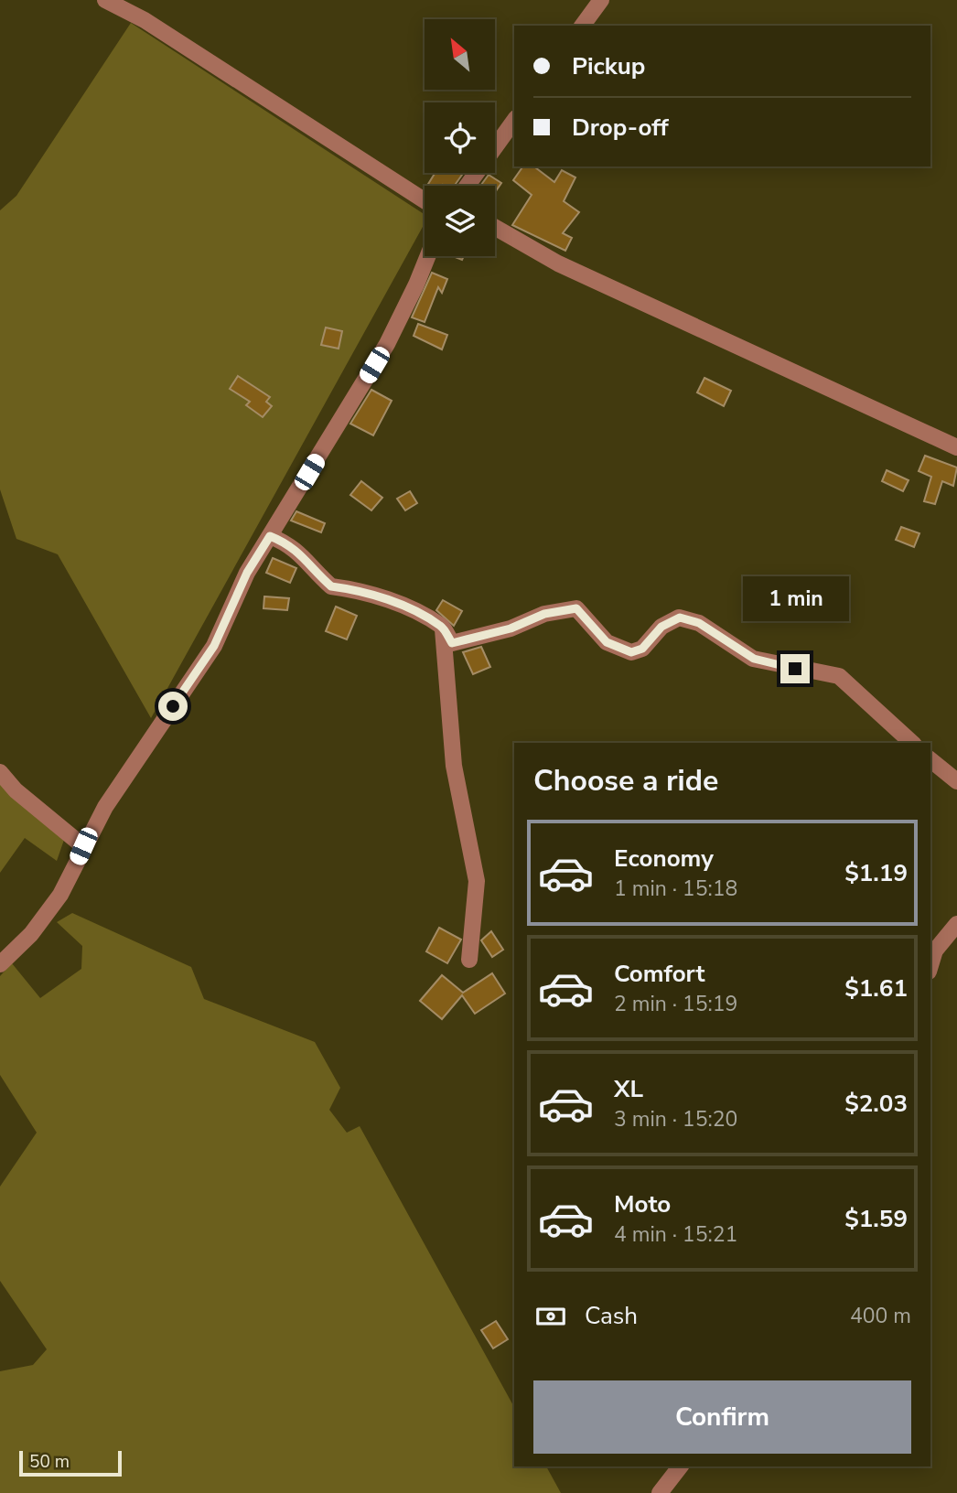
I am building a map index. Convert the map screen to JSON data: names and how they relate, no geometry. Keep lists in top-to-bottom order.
{
  "scale_bar": "50 m",
  "north": "top left",
  "page": {
    "banner": ["Pickup", "Drop-off"],
    "bubble": "1 min",
    "heading": "Choose a ride",
    "list": [
      {
        "name": "Economy",
        "note": "1 min · 15:18",
        "value": "$1.19"
      },
      {
        "name": "Comfort",
        "note": "2 min · 15:19",
        "value": "$1.61"
      },
      {
        "name": "XL",
        "note": "3 min · 15:20",
        "value": "$2.03"
      },
      {
        "name": "Moto",
        "note": "4 min · 15:21",
        "value": "$1.59"
      }
    ],
    "pay": ["Cash", "400 m"],
    "buttons": "Confirm",
    "scale": "50 m"
  }
}
